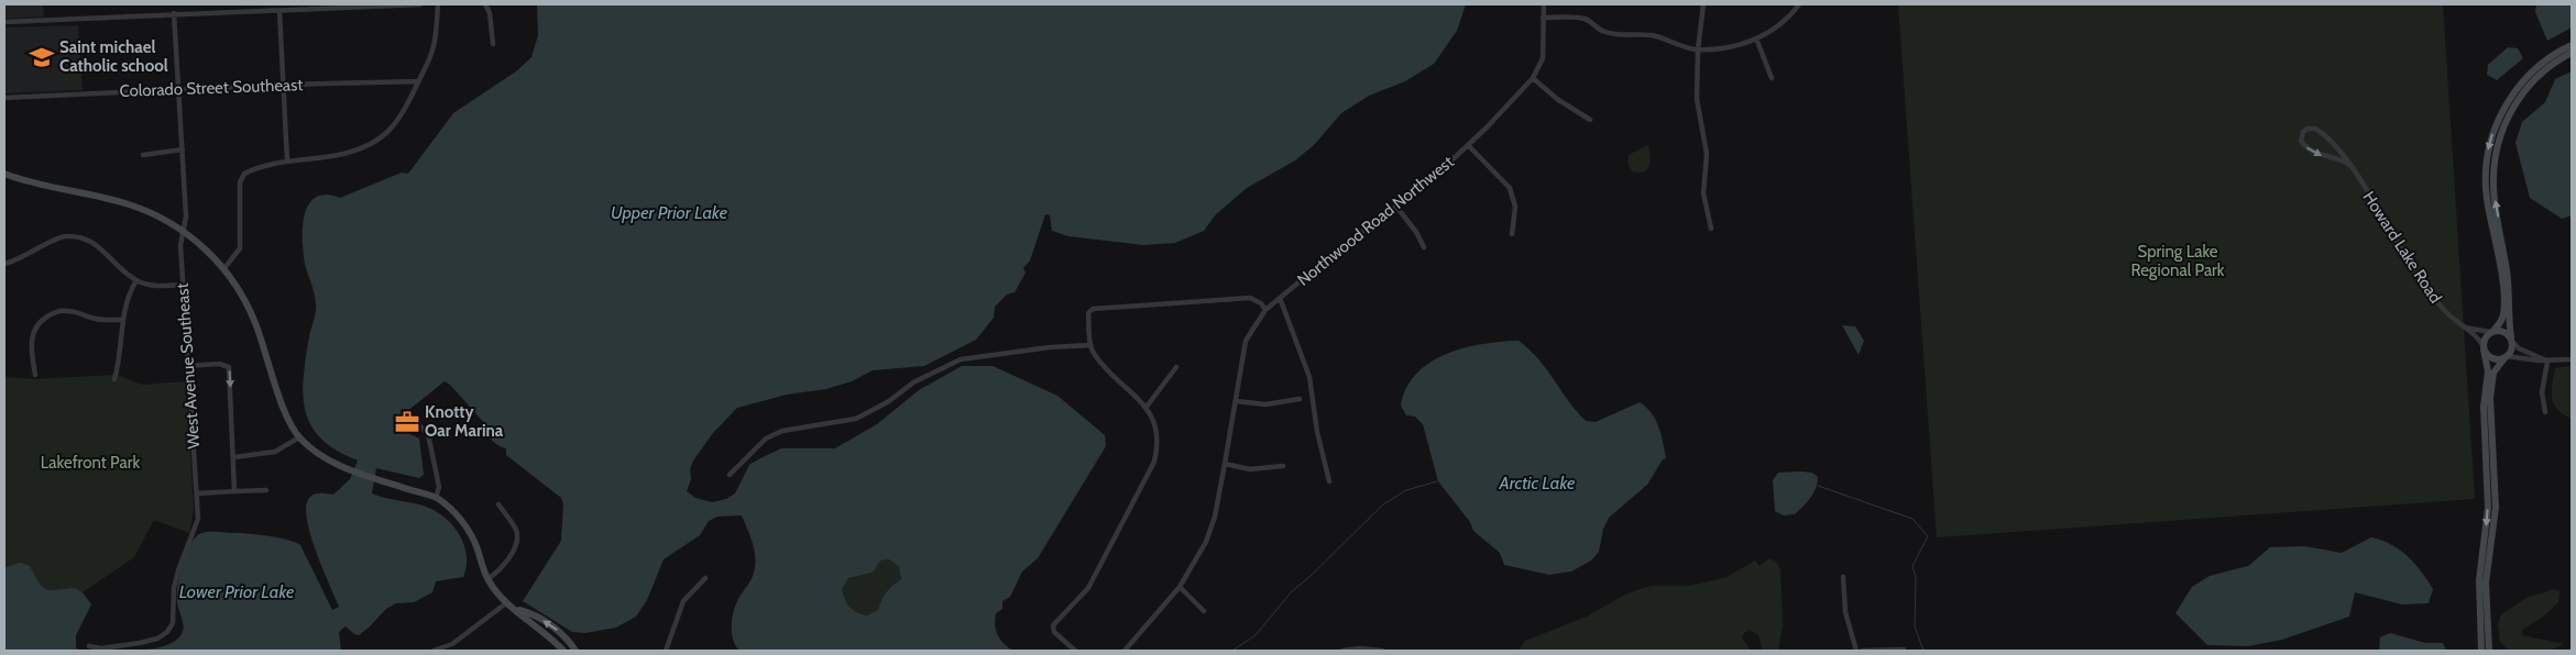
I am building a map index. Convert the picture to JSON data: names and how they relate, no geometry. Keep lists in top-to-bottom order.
{
  "streets": {
    "street": [
      "Colorado Street Southeast",
      "Northwood Road Northwest",
      "Howard Lake Road",
      "West Avenue Southeast"
    ]
  },
  "crossings": [
    ["Colorado Street Southeast", "West Avenue Southeast"]
  ],
  "water": ["Upper Prior Lake", "Arctic Lake", "Lower Prior Lake"],
  "parks": ["Spring Lake Regional Park", "Lakefront Park"],
  "places": {
    "school or university": ["Saint michael Catholic school"],
    "office": ["Knotty Oar Marina"]
  }
}
